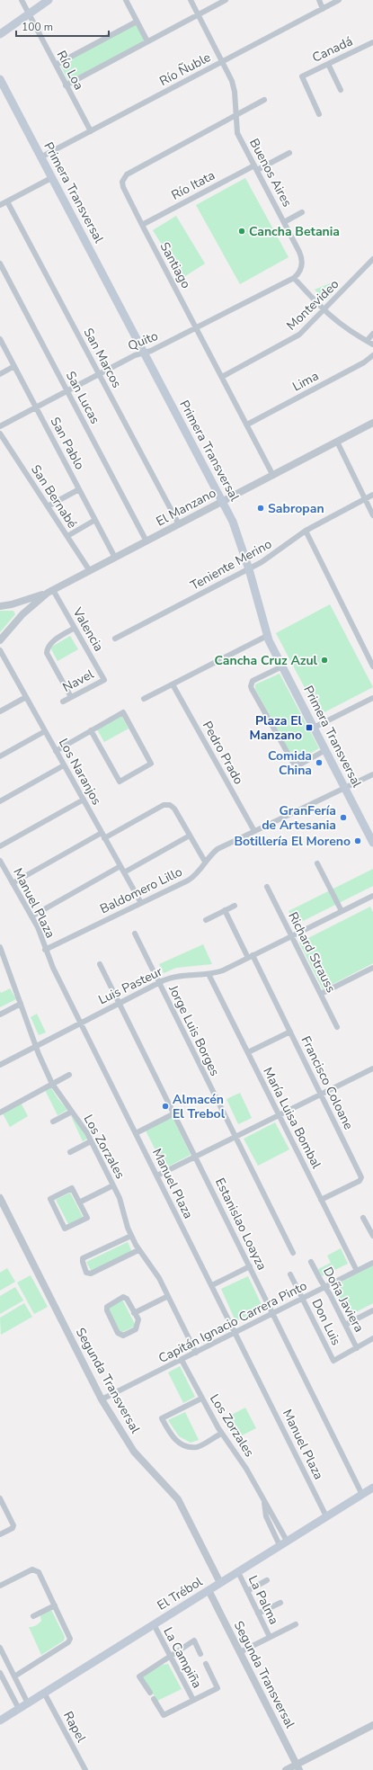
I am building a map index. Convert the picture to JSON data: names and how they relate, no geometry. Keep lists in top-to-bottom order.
{
  "streets": {
    "main road": ["Primera Transversal", "El Trébol"],
    "street": [
      "Canadá",
      "Río Ñuble",
      "Río Loa",
      "Buenos Aires",
      "Río Itata",
      "Santiago",
      "Montevideo",
      "Quito",
      "San Marcos",
      "Lima",
      "San Lucas",
      "San Pablo",
      "San Bernabé",
      "El Manzano",
      "Teniente Merino",
      "Valencia",
      "Navel",
      "Pedro Prado",
      "Los Naranjos",
      "Baldomero Lillo",
      "Manuel Plaza",
      "Richard Strauss",
      "Luis Pasteur",
      "Jorge Luis Borges",
      "Francisco Coloane",
      "María Luisa Bombal",
      "Los Zorzales",
      "Estanislao Loayza",
      "Doña Javiera",
      "Capitán Ignacio Carrera Pinto",
      "Don Luis",
      "Segunda Transversal",
      "La Palma",
      "La Campiña",
      "Rapel"
    ]
  },
  "crossings": [
    ["Río Ñuble", "Río Loa"],
    ["Río Ñuble", "Buenos Aires"],
    ["Río Ñuble", "Primera Transversal"],
    ["Buenos Aires", "Río Itata"],
    ["Buenos Aires", "Santiago"],
    ["Buenos Aires", "Quito"],
    ["Río Itata", "Santiago"],
    ["Primera Transversal", "Quito"],
    ["Primera Transversal", "El Manzano"],
    ["Primera Transversal", "Teniente Merino"],
    ["Primera Transversal", "Baldomero Lillo"],
    ["Santiago", "Montevideo"],
    ["Santiago", "Quito"],
    ["Santiago", "Lima"],
    ["Santiago", "El Manzano"],
    ["Quito", "San Marcos"],
    ["Quito", "San Lucas"],
    ["Quito", "San Pablo"],
    ["San Marcos", "El Manzano"],
    ["San Lucas", "El Manzano"],
    ["San Pablo", "El Manzano"],
    ["San Bernabé", "El Manzano"],
    ["El Manzano", "Valencia"],
    ["Valencia", "Navel"],
    ["Pedro Prado", "Baldomero Lillo"],
    ["Los Naranjos", "Baldomero Lillo"],
    ["Baldomero Lillo", "Manuel Plaza"],
    ["Manuel Plaza", "Luis Pasteur"],
    ["Manuel Plaza", "Capitán Ignacio Carrera Pinto"],
    ["Manuel Plaza", "El Trébol"],
    ["Richard Strauss", "Luis Pasteur"],
    ["Luis Pasteur", "Jorge Luis Borges"],
    ["Luis Pasteur", "Francisco Coloane"],
    ["Luis Pasteur", "María Luisa Bombal"],
    ["Luis Pasteur", "Los Zorzales"],
    ["Luis Pasteur", "Estanislao Loayza"],
    ["Francisco Coloane", "María Luisa Bombal"],
    ["María Luisa Bombal", "Capitán Ignacio Carrera Pinto"],
    ["Los Zorzales", "Capitán Ignacio Carrera Pinto"],
    ["Los Zorzales", "El Trébol"],
    ["Estanislao Loayza", "Capitán Ignacio Carrera Pinto"],
    ["Estanislao Loayza", "El Trébol"],
    ["Doña Javiera", "Capitán Ignacio Carrera Pinto"],
    ["Doña Javiera", "Don Luis"],
    ["Capitán Ignacio Carrera Pinto", "Don Luis"],
    ["Capitán Ignacio Carrera Pinto", "Segunda Transversal"],
    ["Segunda Transversal", "El Trébol"],
    ["El Trébol", "La Palma"],
    ["El Trébol", "La Campiña"],
    ["El Trébol", "Rapel"]
  ],
  "places": {
    "other": [
      "Cancha Betania",
      "Sabropan",
      "Cancha Cruz Azul",
      "Comida China",
      "GranFería de Artesania",
      "Botillería El Moreno",
      "Almacén El Trebol"
    ],
    "transit": ["Plaza El Manzano"]
  },
  "scale_bar": "100 m"
}
